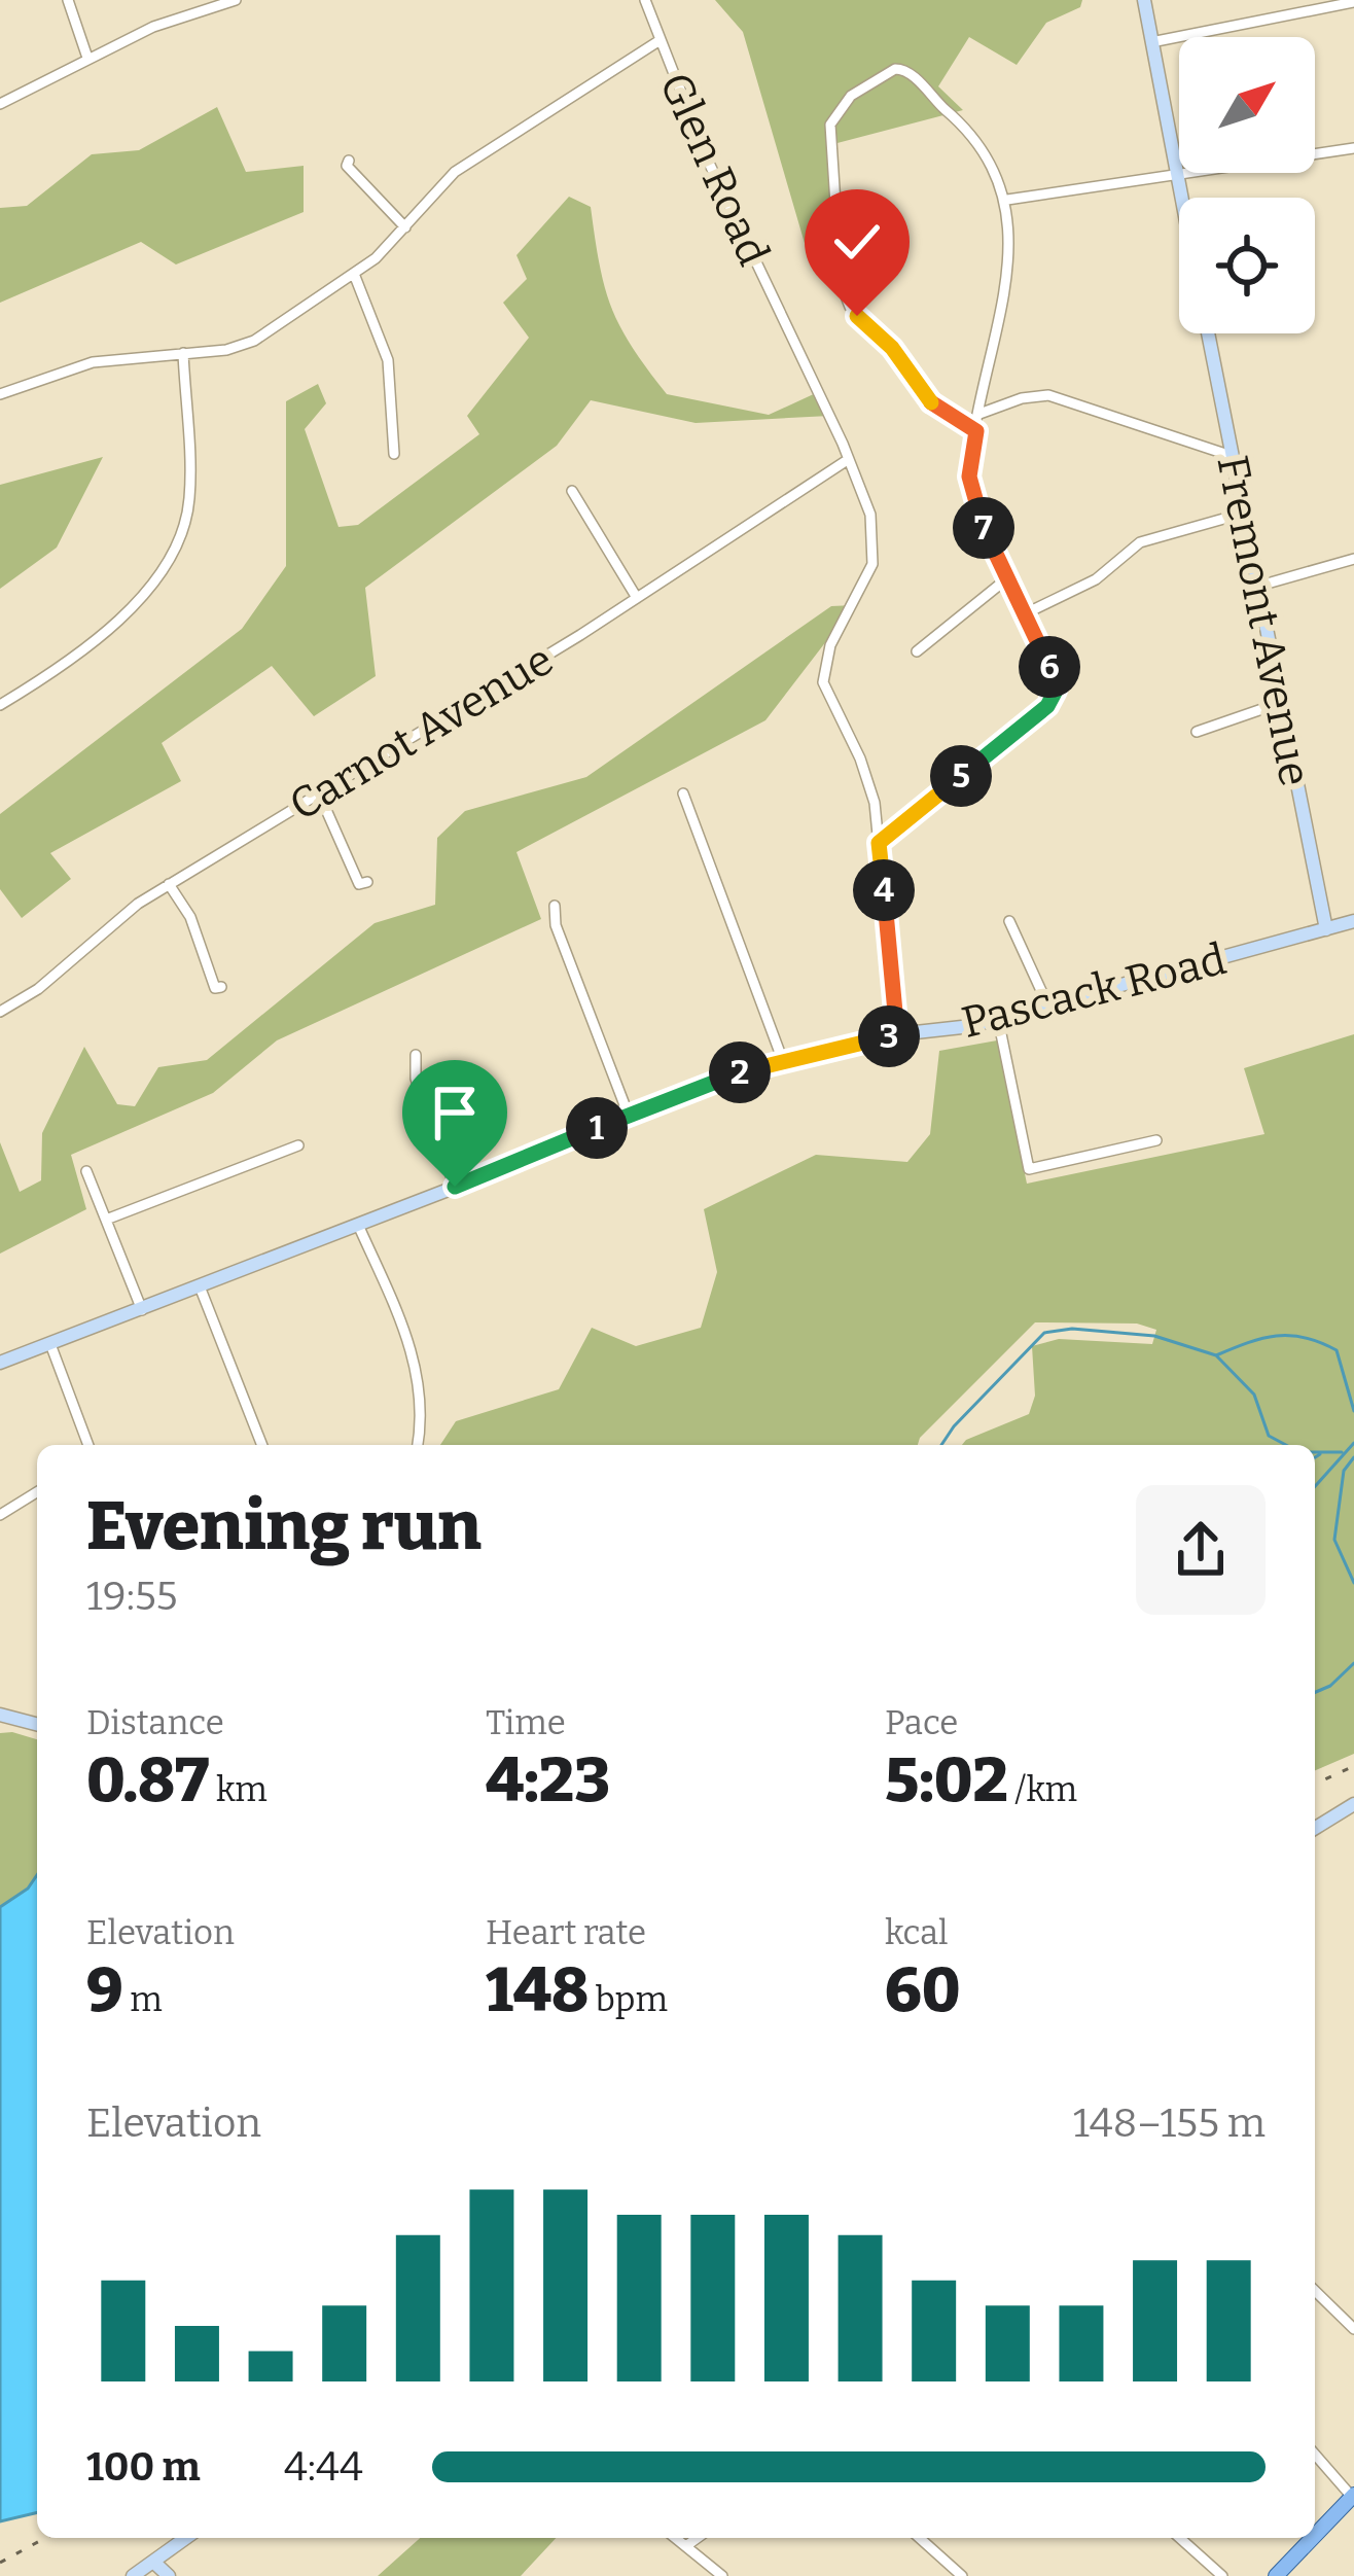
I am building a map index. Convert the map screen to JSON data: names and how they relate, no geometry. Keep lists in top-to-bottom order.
{
  "streets": {
    "street": [
      "Glen Road",
      "Fremont Avenue",
      "Carnot Avenue",
      "Pascack Road"
    ]
  },
  "crossings": [
    ["Glen Road", "Carnot Avenue"],
    ["Glen Road", "Pascack Road"],
    ["Fremont Avenue", "Pascack Road"]
  ],
  "north": "top right",
  "page": {
    "pins": [
      "7",
      "6",
      "5",
      "4",
      "3",
      "2",
      "1"
    ],
    "heading": ["Evening run", "19:55"],
    "stats": [
      ["Distance", "0.87 km"],
      ["Time", "4:23"],
      ["Pace", "5:02 /km"],
      ["Elevation", "9 m"],
      ["Heart rate", "148 bpm"],
      ["kcal", "60"]
    ],
    "chart": ["Elevation", "148–155 m"],
    "list": [
      {
        "name": "100 m",
        "note": "4:44"
      }
    ]
  }
}
